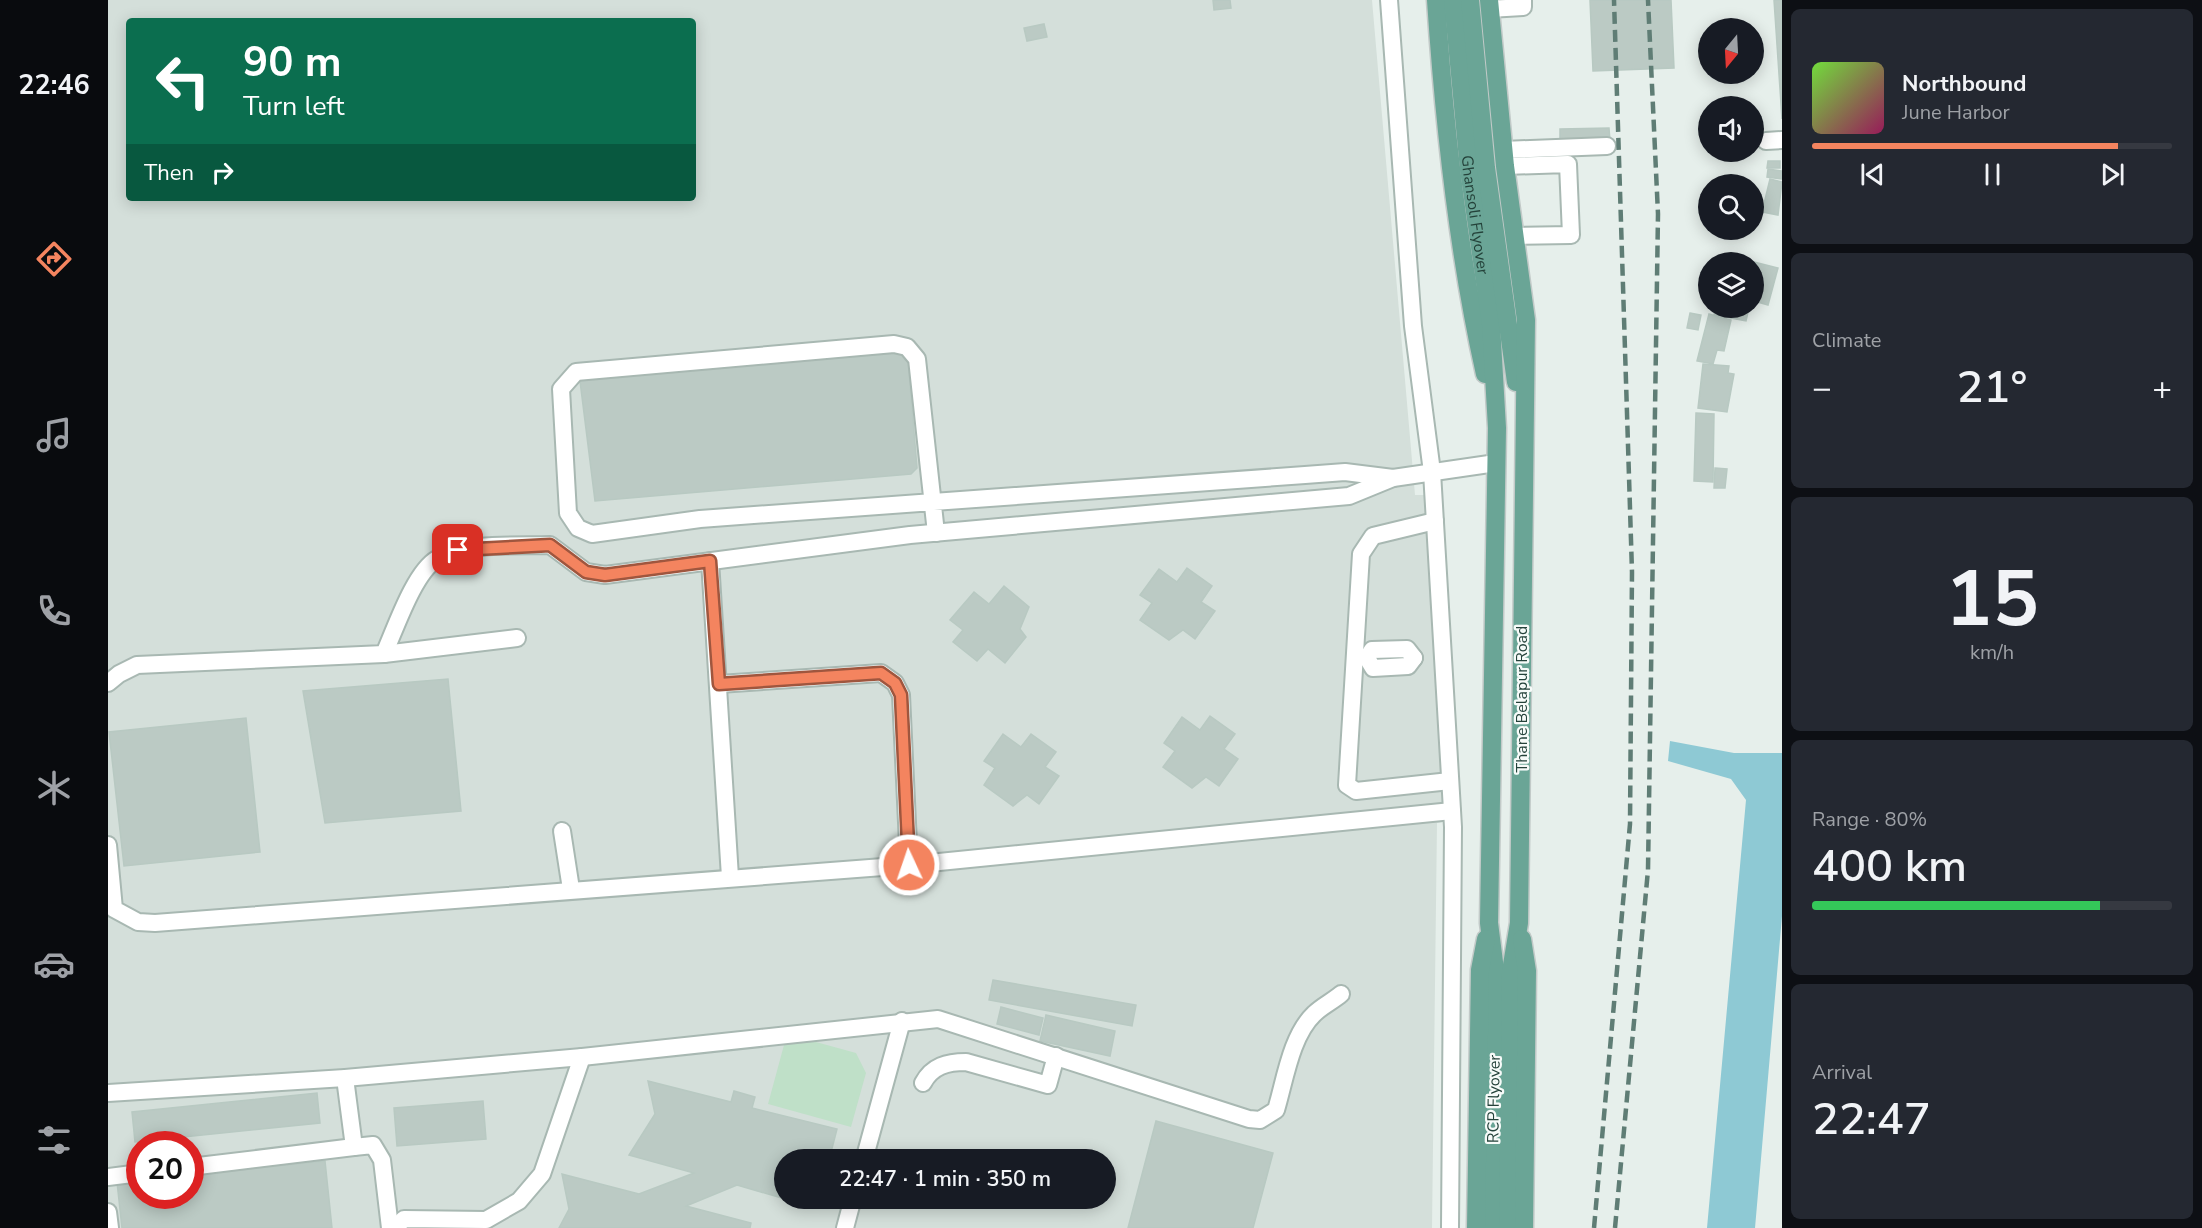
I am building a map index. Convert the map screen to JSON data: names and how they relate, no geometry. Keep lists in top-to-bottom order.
{
  "streets": {
    "main road": ["Ghansoli Flyover", "Thane Belapur Road", "RCP Flyover"]
  },
  "crossings": [
    ["Ghansoli Flyover", "Thane Belapur Road"],
    ["Thane Belapur Road", "RCP Flyover"]
  ],
  "north": "bottom",
  "page": {
    "tabs": "22:46",
    "turn": ["90 m", "Turn left"],
    "song": ["Northbound", "June Harbor"],
    "then": "Then",
    "tile": [
      "Climate",
      ["15", "km/h"],
      ["Range · 80%", "400 km"],
      ["Arrival", "22:47"]
    ],
    "heat": ["−", "21°", "+"],
    "limit": "20",
    "trip": "22:47 · 1 min · 350 m"
  }
}
